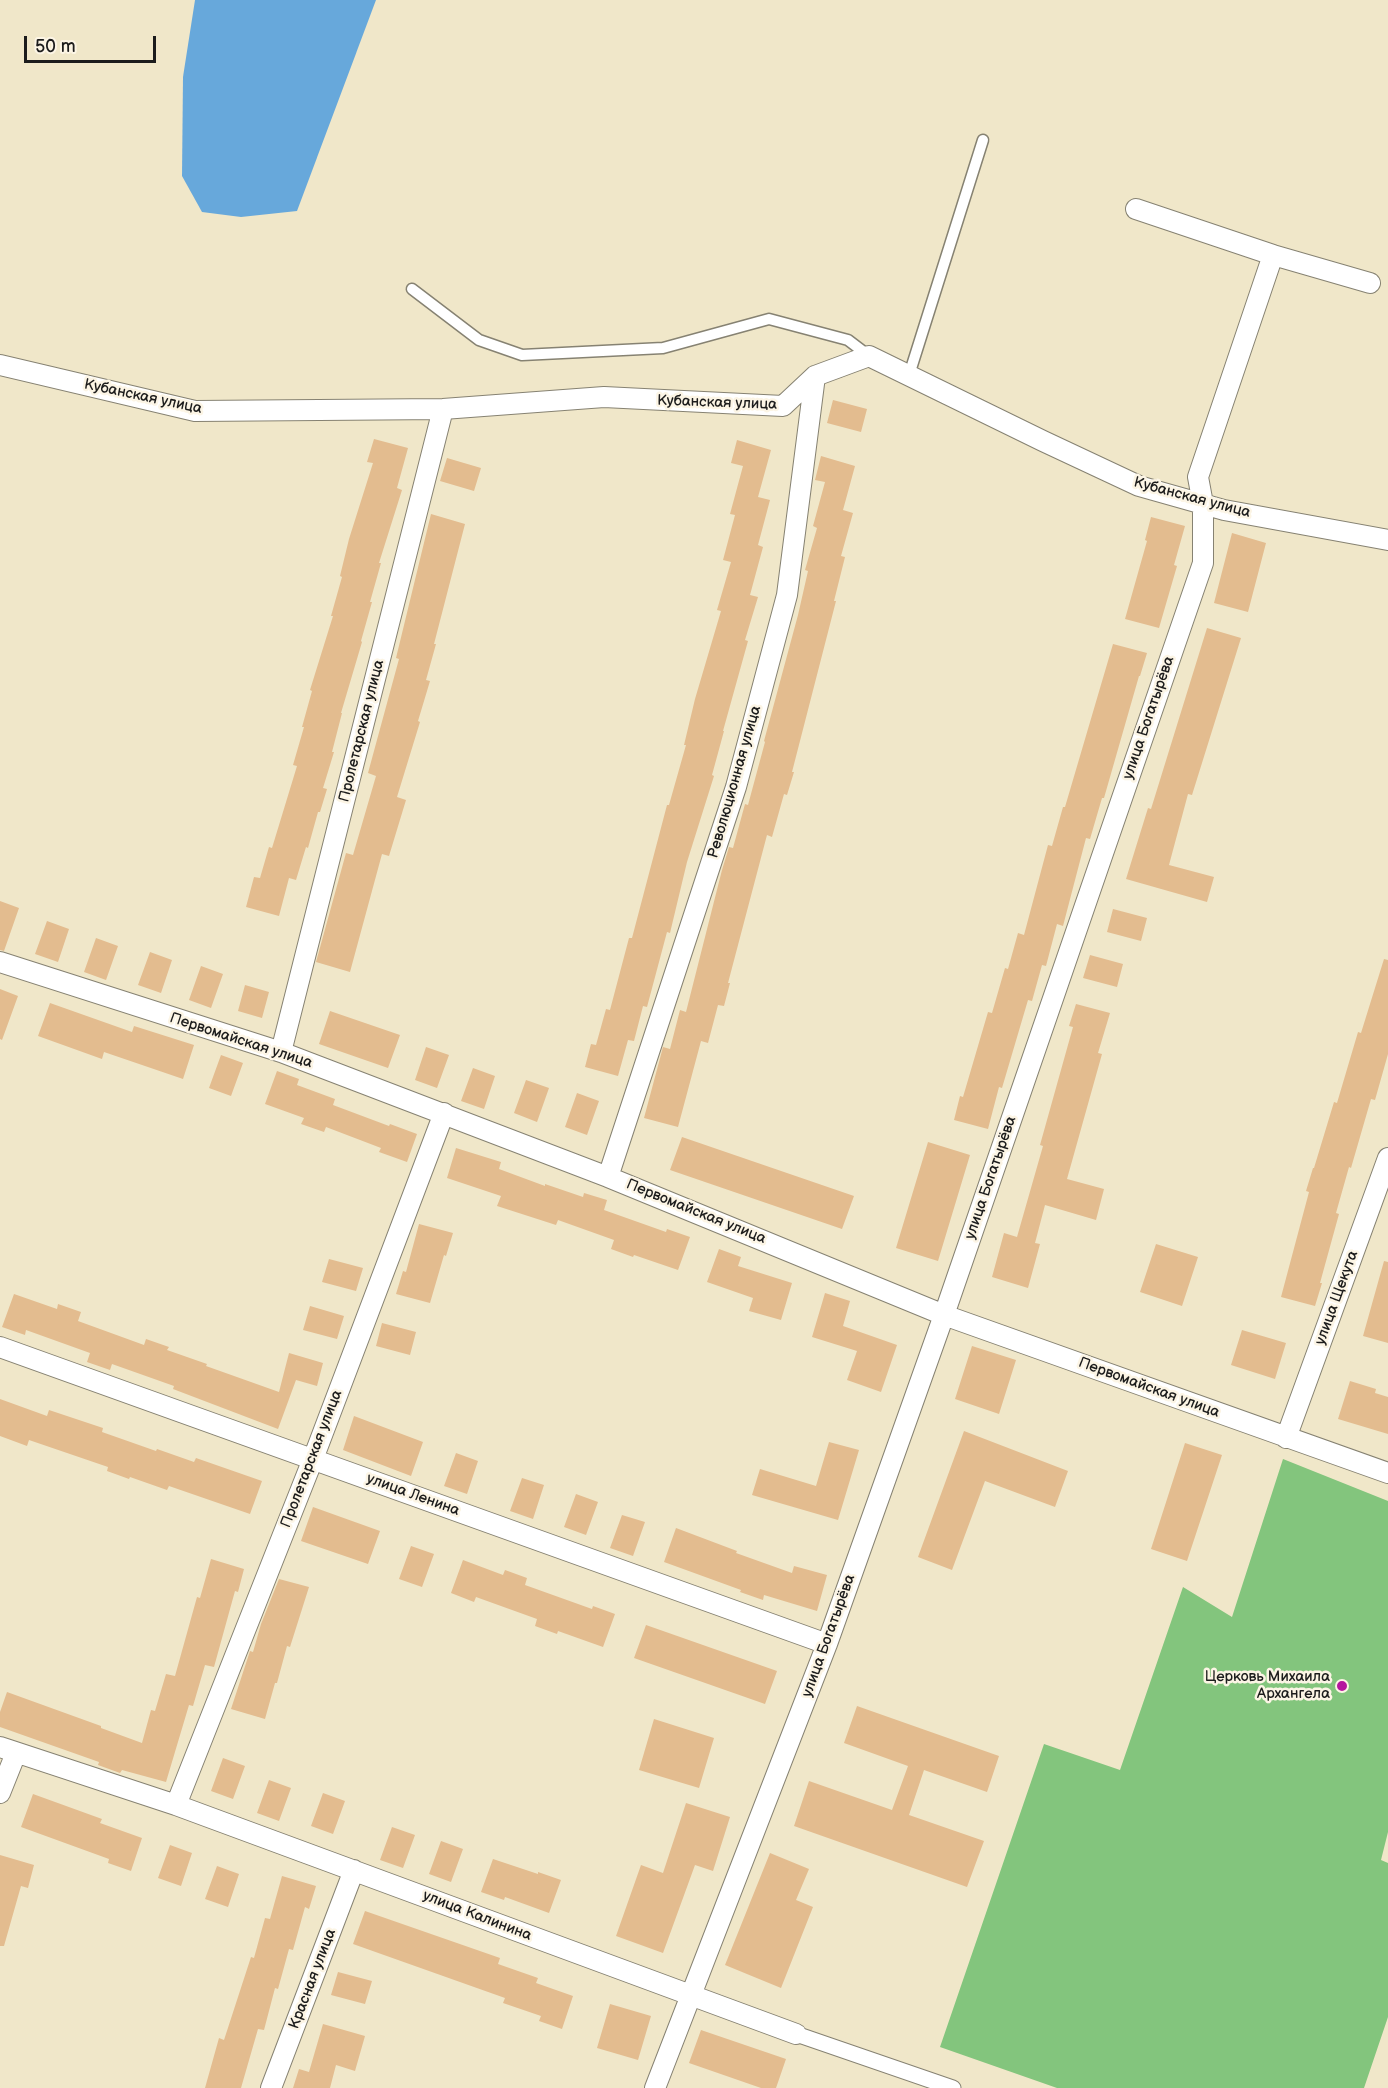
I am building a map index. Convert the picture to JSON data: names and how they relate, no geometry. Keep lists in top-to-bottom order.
{
  "streets": {
    "street": [
      "Кубанская улица",
      "улица Богатырёва",
      "Пролетарская улица",
      "Революционная улица",
      "Первомайская улица",
      "улица Щекута",
      "улица Ленина",
      "улица Калинина",
      "Красная улица"
    ]
  },
  "crossings": [
    ["Кубанская улица", "улица Богатырёва"],
    ["Кубанская улица", "Пролетарская улица"],
    ["Кубанская улица", "Революционная улица"],
    ["улица Богатырёва", "Первомайская улица"],
    ["улица Богатырёва", "улица Ленина"],
    ["улица Богатырёва", "улица Калинина"],
    ["Пролетарская улица", "Первомайская улица"],
    ["Пролетарская улица", "улица Ленина"],
    ["Пролетарская улица", "улица Калинина"],
    ["Революционная улица", "Первомайская улица"],
    ["Первомайская улица", "улица Щекута"],
    ["улица Калинина", "Красная улица"]
  ],
  "places": ["Церковь Михаила Архангела"],
  "scale_bar": "50 m"
}
